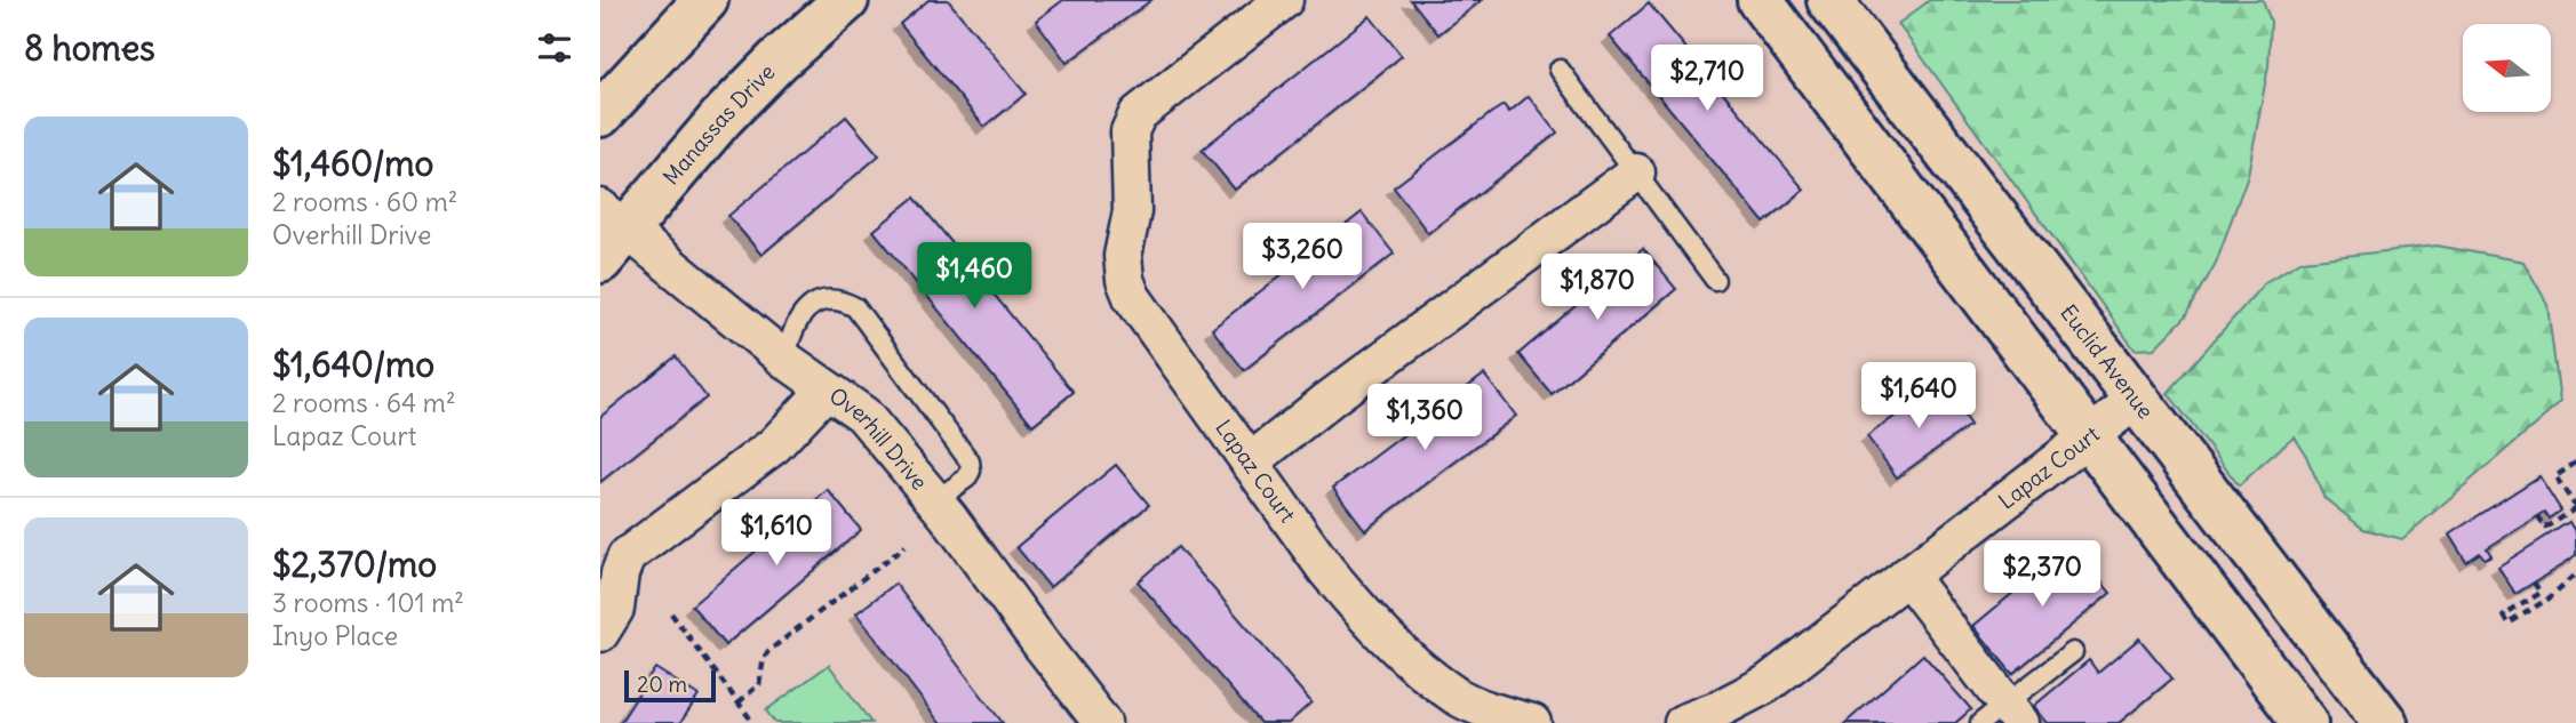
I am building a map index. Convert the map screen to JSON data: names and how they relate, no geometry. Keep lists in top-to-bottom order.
{
  "streets": {
    "main road": ["Manassas Drive", "Euclid Avenue"],
    "street": ["Overhill Drive", "Lapaz Court"]
  },
  "crossings": [
    ["Manassas Drive", "Overhill Drive"],
    ["Euclid Avenue", "Lapaz Court"]
  ],
  "scale_bar": "20 m",
  "north": "left",
  "page": {
    "heading": "8 homes",
    "price": [
      "$2,710",
      "$3,260",
      "$1,460",
      "$1,870",
      "$1,640",
      "$1,360",
      "$1,610",
      "$2,370"
    ],
    "list": [
      {
        "name": "$1,460/mo",
        "note": "2 rooms · 60 m² · Overhill Drive"
      },
      {
        "name": "$1,640/mo",
        "note": "2 rooms · 64 m² · Lapaz Court"
      },
      {
        "name": "$2,370/mo",
        "note": "3 rooms · 101 m² · Inyo Place"
      }
    ],
    "scale": "20 m"
  }
}
